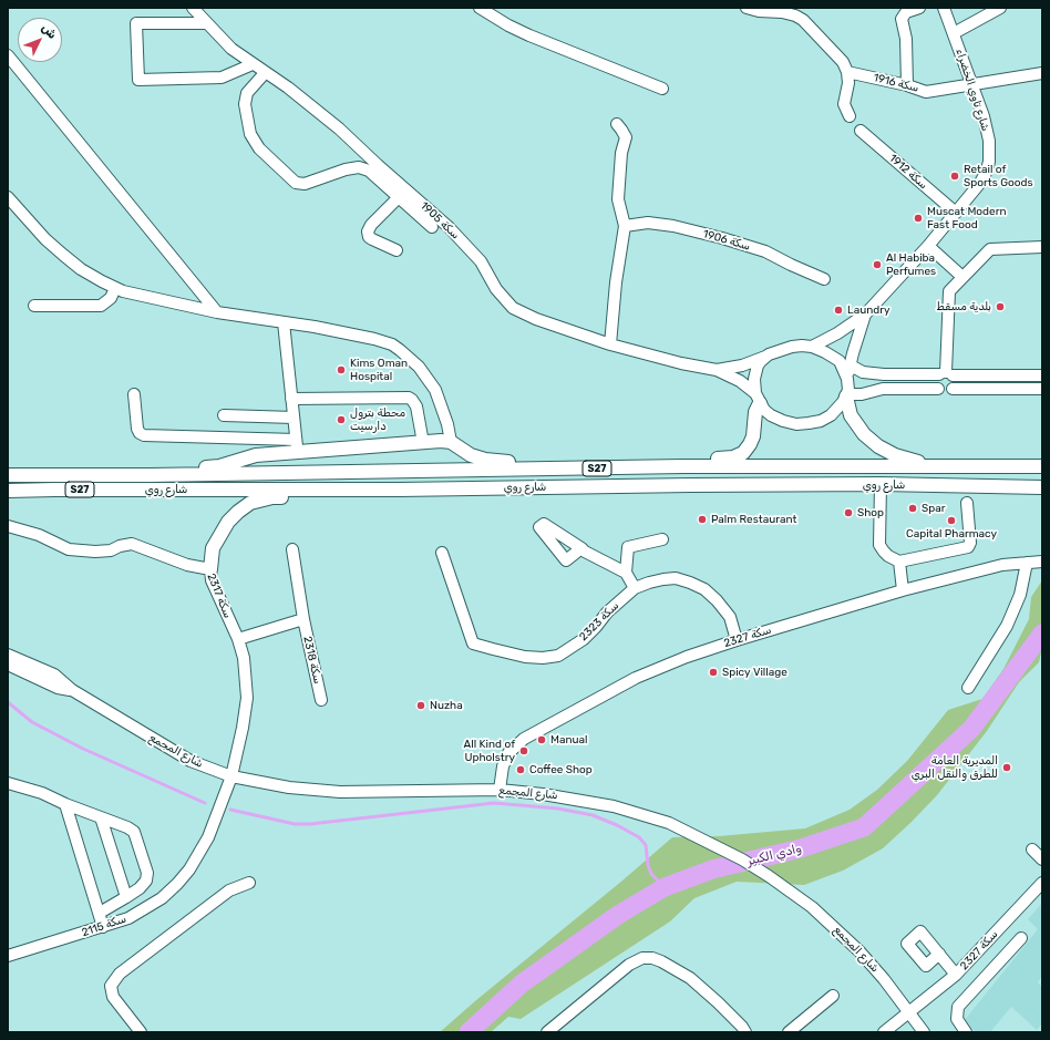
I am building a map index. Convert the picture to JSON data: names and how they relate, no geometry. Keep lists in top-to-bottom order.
{
  "streets": {
    "main road": ["S27", "شارع روي"],
    "street": [
      "سكة 1916",
      "شارع تاوي الخضراء",
      "سكة 1912",
      "سكة 1905",
      "سكة 1906",
      "سكة 2317",
      "سكة 2323",
      "سكة 2327",
      "سكة 2318",
      "شارع المجمع",
      "سكة 2115"
    ]
  },
  "crossings": [
    ["سكة 1916", "شارع تاوي الخضراء"],
    ["شارع تاوي الخضراء", "سكة 1912"],
    ["شارع تاوي الخضراء", "سكة 1905"],
    ["سكة 2317", "شارع المجمع"],
    ["سكة 2317", "سكة 2115"],
    ["سكة 2323", "سكة 2327"],
    ["سكة 2327", "شارع المجمع"],
    ["شارع المجمع", "سكة 2115"]
  ],
  "water": ["وادي الكبير"],
  "places": [
    "Retail of Sports Goods",
    "Muscat Modern Fast Food",
    "Al Habiba Perfumes",
    "بلدية مسقط",
    "Laundry",
    "Kims Oman Hospital",
    "محطة بترول دارسيت",
    "Spar",
    "Shop",
    "Palm Restaurant",
    "Capital Pharmacy",
    "Spicy Village",
    "Nuzha",
    "Manual",
    "All Kind of Upholstry",
    "المديرية العامة للطرق والنقل البري",
    "Coffee Shop"
  ],
  "north": "top right"
}
